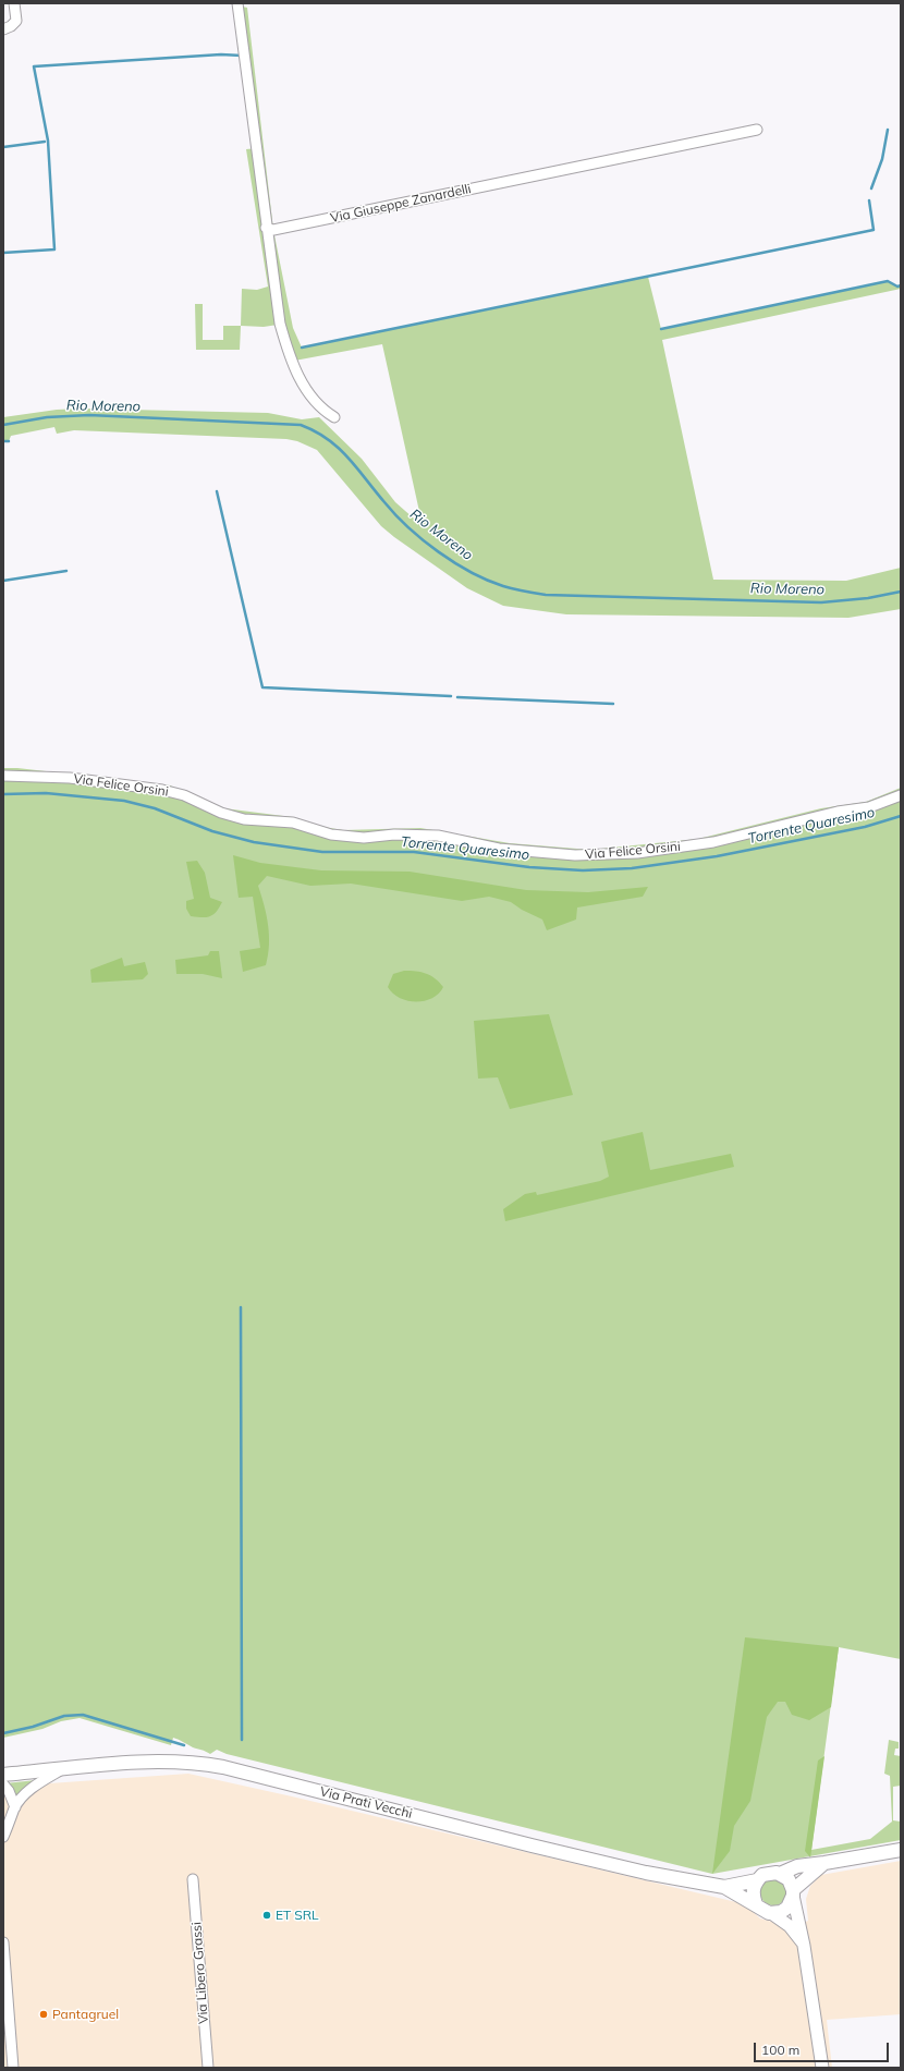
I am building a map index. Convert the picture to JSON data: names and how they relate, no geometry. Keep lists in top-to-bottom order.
{
  "streets": {
    "main road": ["Via Prati Vecchi"],
    "street": ["Via Giuseppe Zanardelli", "Via Felice Orsini", "Via Libero Grassi"]
  },
  "water": ["Rio Moreno", "Torrente Quaresimo"],
  "places": ["ET SRL", "Pantagruel"],
  "scale_bar": "100 m"
}
